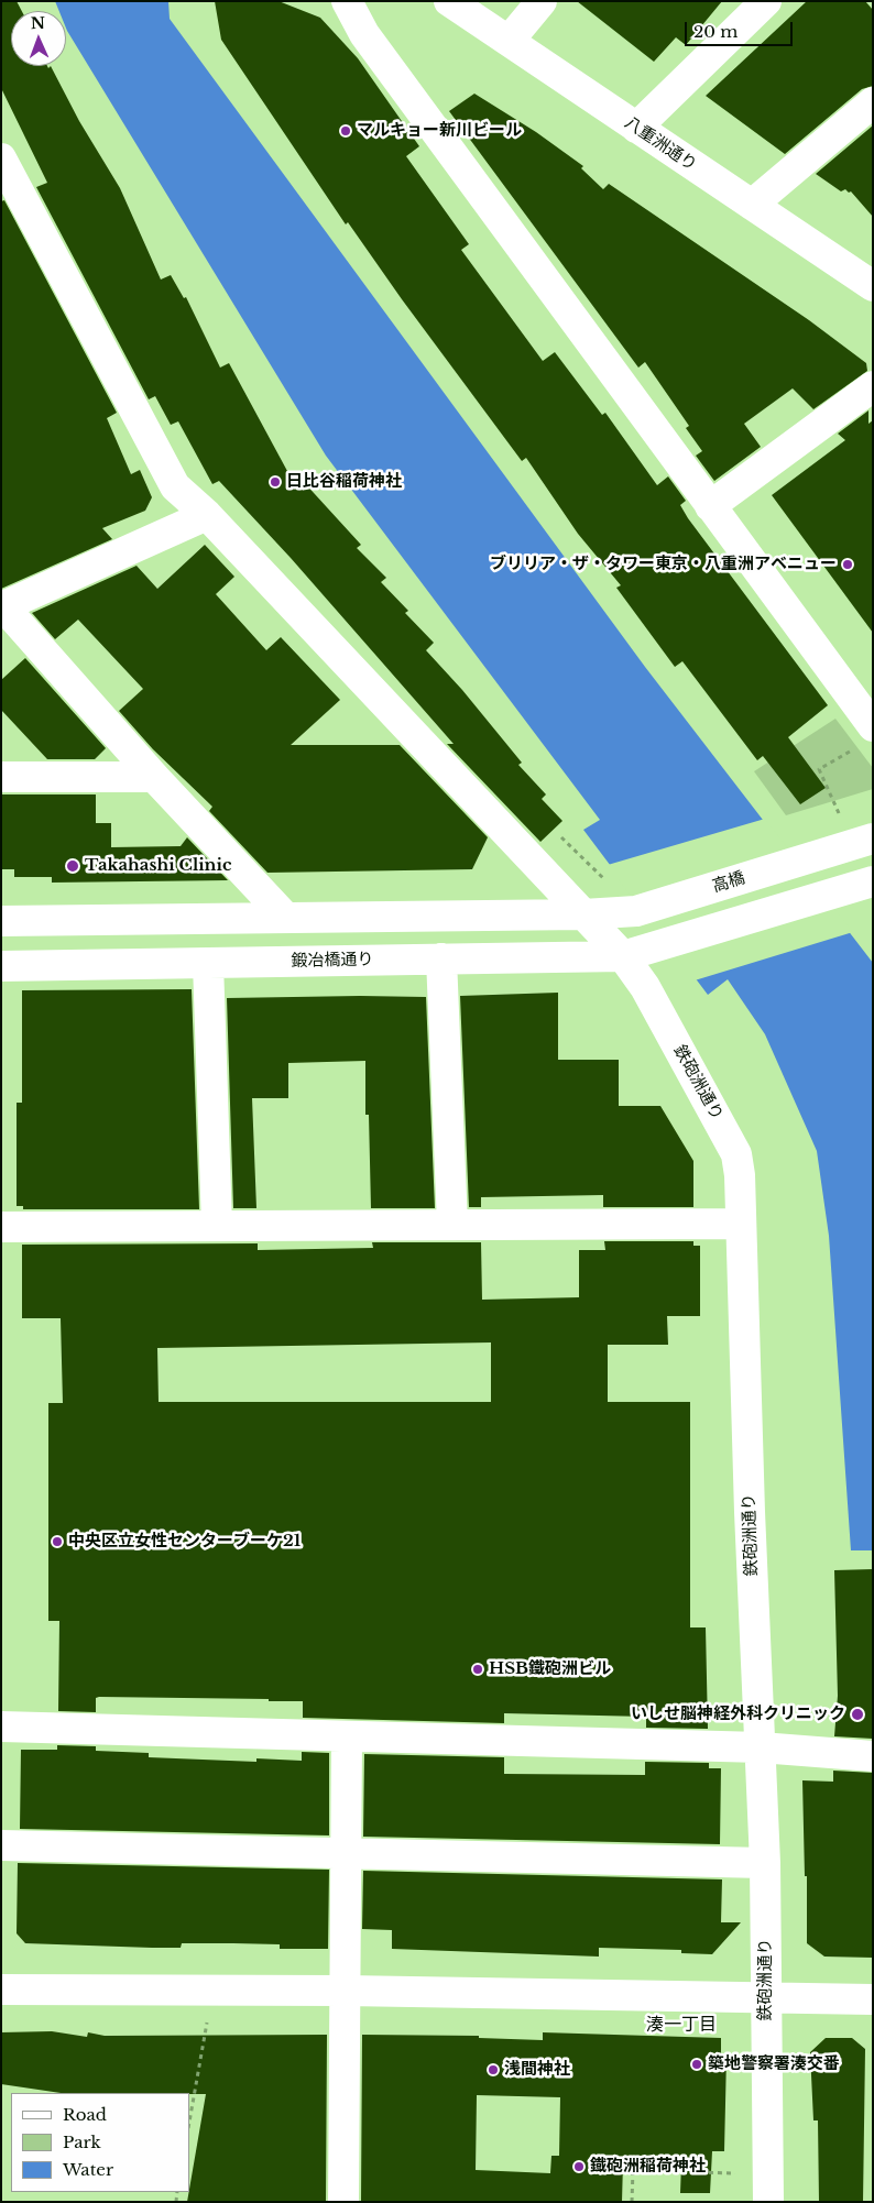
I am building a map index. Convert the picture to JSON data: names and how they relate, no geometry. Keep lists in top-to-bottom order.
{
  "streets": {
    "street": [
      "八重洲通り",
      "高橋",
      "鍛冶橋通り",
      "鉄砲洲通り"
    ]
  },
  "crossings": [
    ["高橋", "鉄砲洲通り"],
    ["鍛冶橋通り", "鉄砲洲通り"]
  ],
  "districts": ["湊一丁目"],
  "places": [
    "マルキョー新川ビール",
    "日比谷稲荷神社",
    "ブリリア・ザ・タワー東京・八重洲アベニュー",
    "Takahashi Clinic",
    "中央区立女性センターブーケ21",
    "HSB鐵砲洲ビル",
    "いしせ脳神経外科クリニック",
    "築地警察署湊交番",
    "浅間神社",
    "鐡砲洲稲荷神社"
  ],
  "legend": ["Road", "Park", "Water"],
  "scale_bar": "20 m",
  "north": "top"
}
